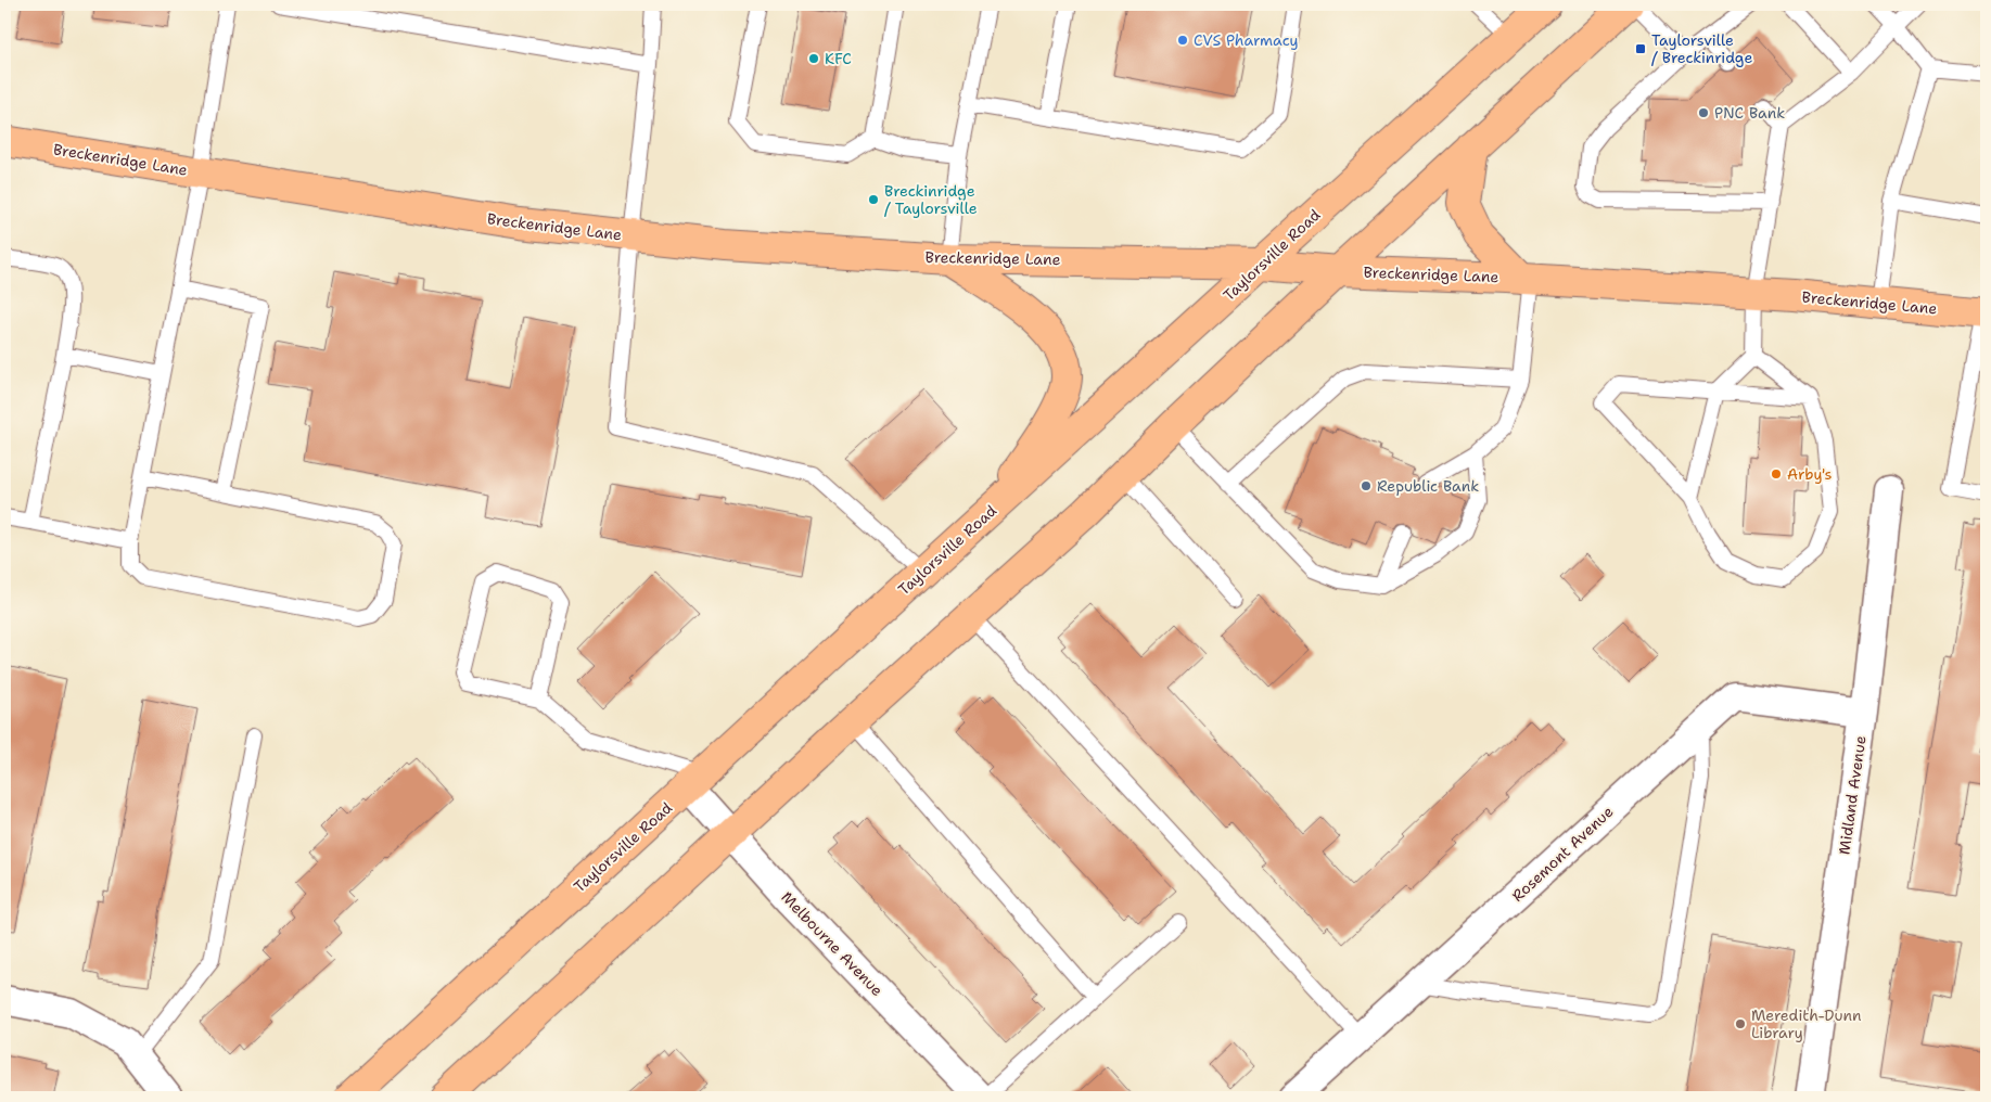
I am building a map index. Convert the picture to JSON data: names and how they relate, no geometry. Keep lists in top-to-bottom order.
{
  "streets": {
    "main road": ["Breckenridge Lane", "Taylorsville Road"],
    "street": ["Midland Avenue", "Rosemont Avenue", "Melbourne Avenue"]
  },
  "crossings": [
    ["Breckenridge Lane", "Taylorsville Road"],
    ["Taylorsville Road", "Melbourne Avenue"],
    ["Midland Avenue", "Rosemont Avenue"]
  ],
  "places": {
    "other": [
      "CVS Pharmacy",
      "KFC",
      "PNC Bank",
      "Breckinridge / Taylorsville",
      "Arby's",
      "Republic Bank",
      "Meredith-Dunn Library"
    ],
    "transit": ["Taylorsville / Breckinridge"]
  }
}
